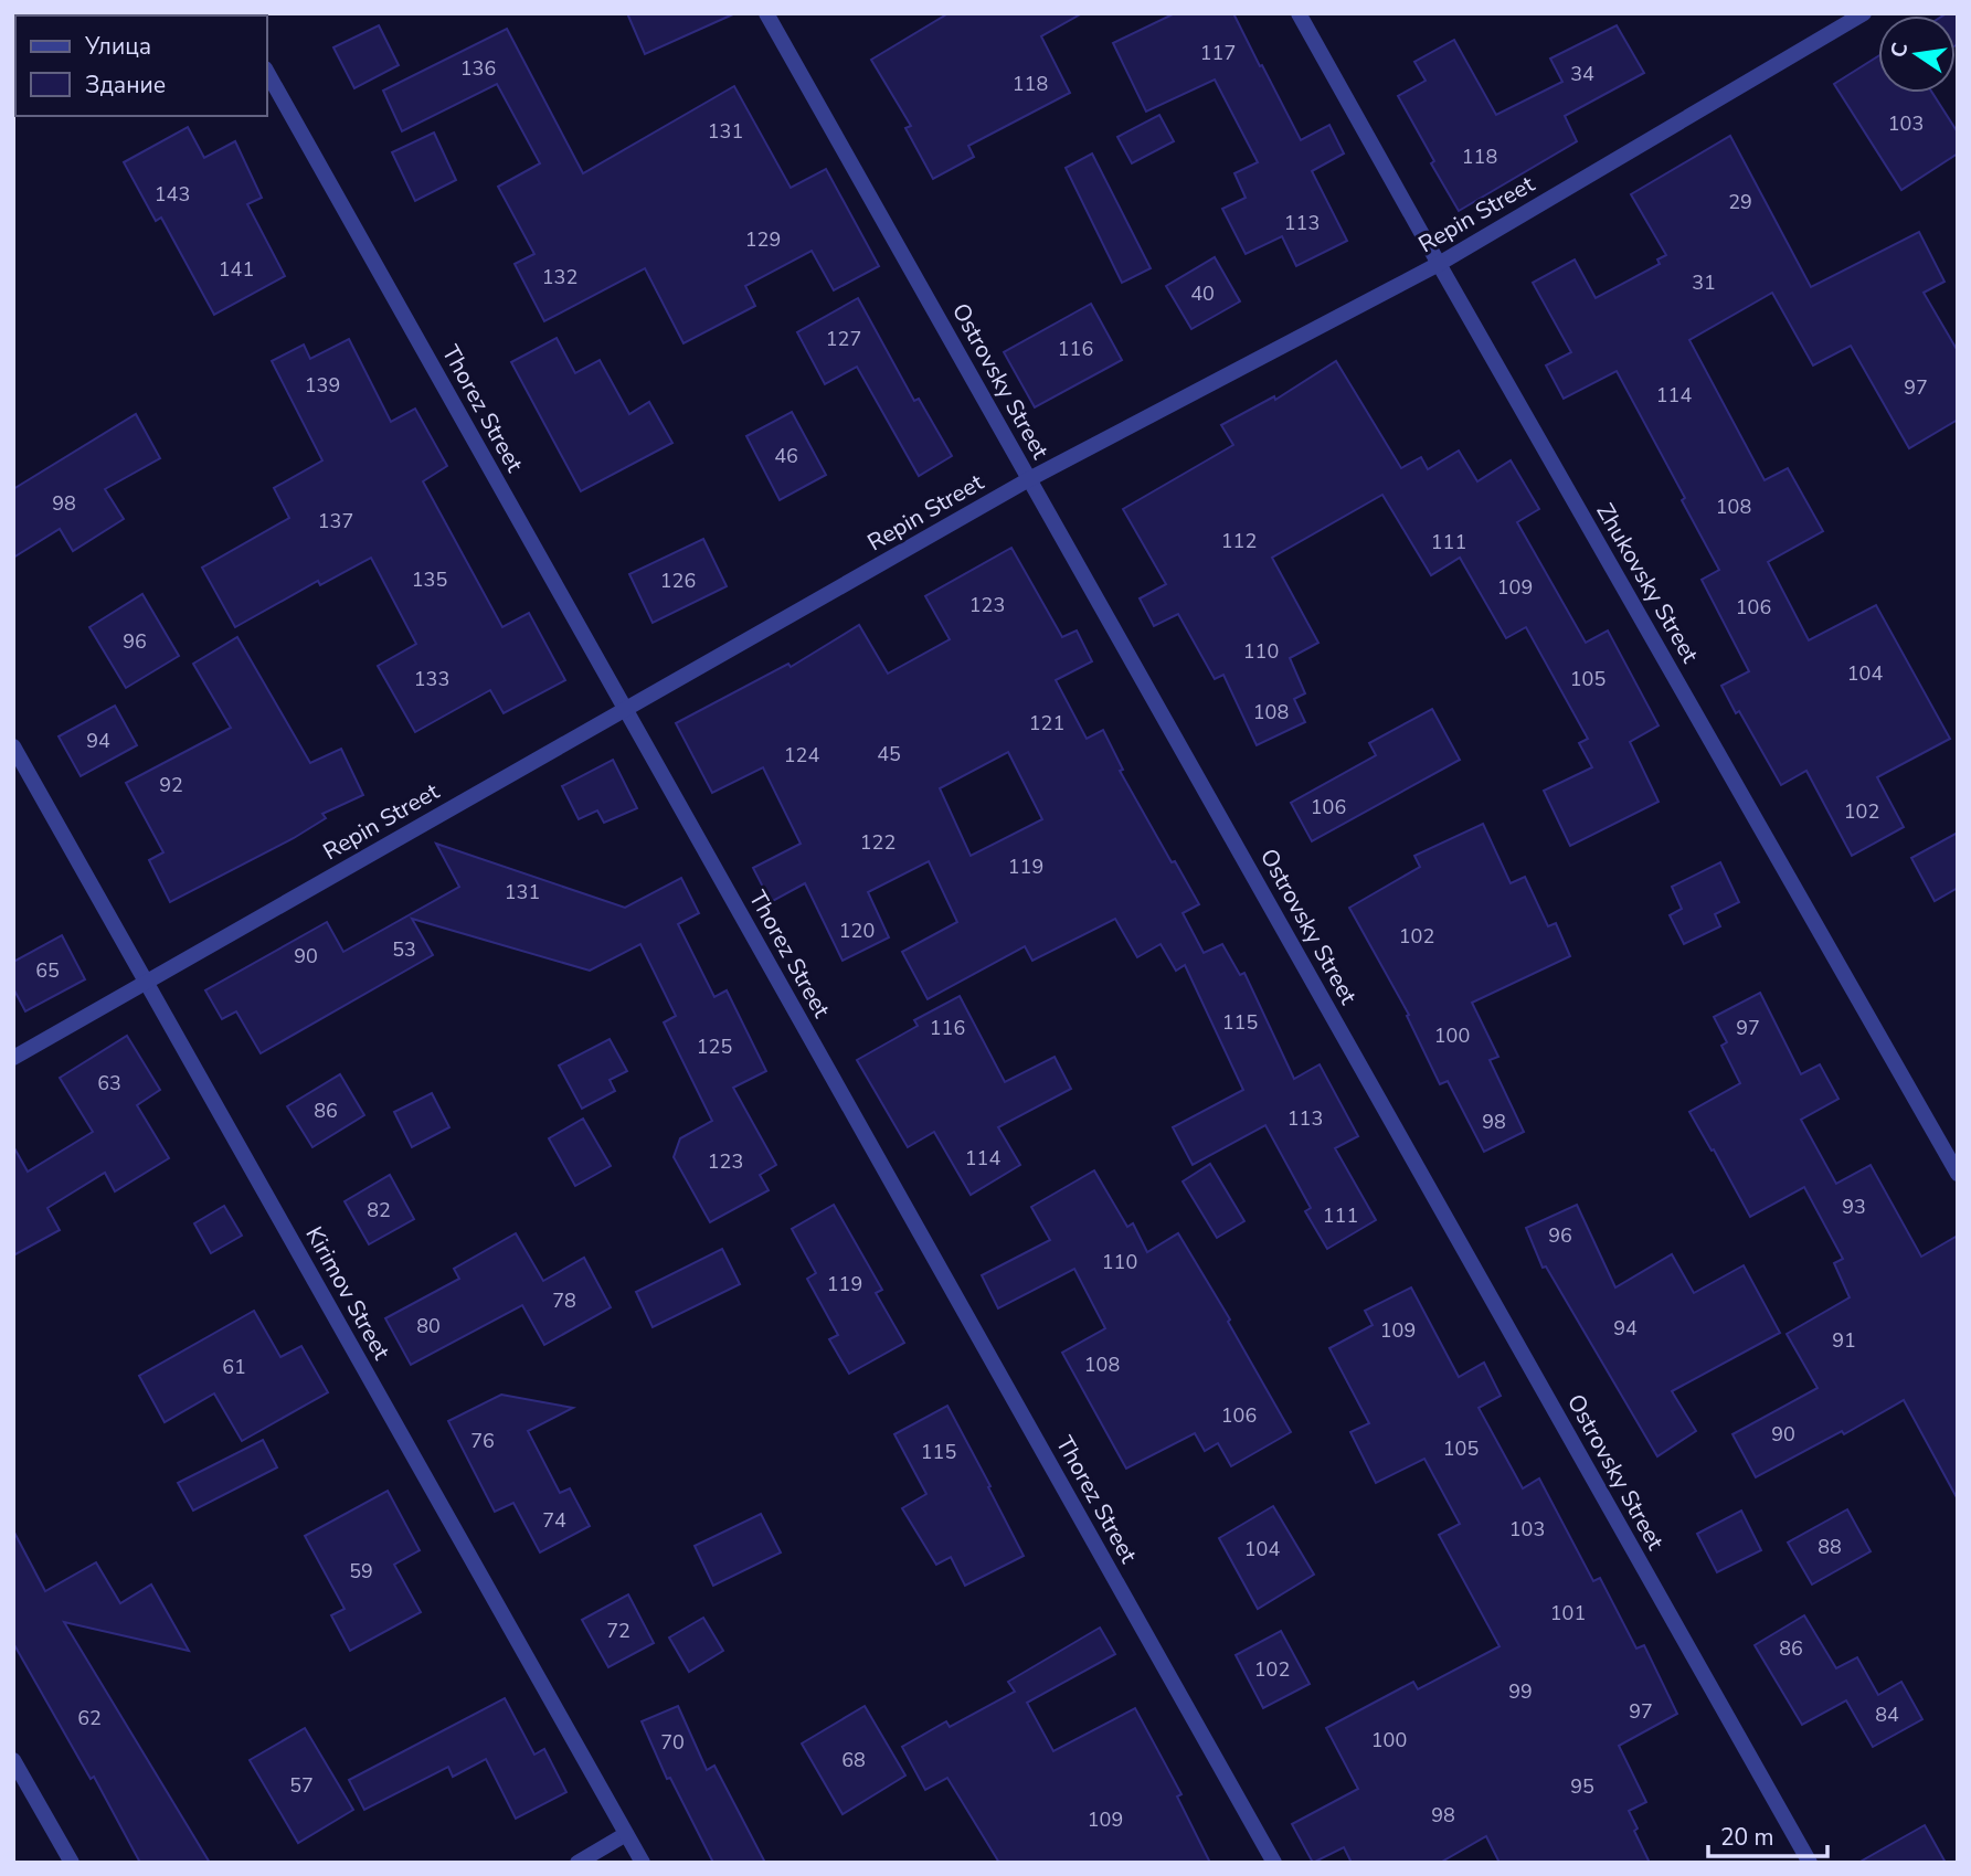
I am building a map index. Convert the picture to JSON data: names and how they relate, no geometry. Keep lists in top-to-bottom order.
{
  "streets": {
    "street": [
      "Repin Street",
      "Ostrovsky Street",
      "Thorez Street",
      "Zhukovsky Street",
      "Kirimov Street"
    ]
  },
  "crossings": [
    ["Repin Street", "Ostrovsky Street"],
    ["Repin Street", "Thorez Street"],
    ["Repin Street", "Zhukovsky Street"],
    ["Repin Street", "Kirimov Street"]
  ],
  "house_numbers": [
    "117",
    "136",
    "34",
    "118",
    "103",
    "131",
    "118",
    "143",
    "29",
    "113",
    "129",
    "141",
    "132",
    "31",
    "40",
    "127",
    "116",
    "139",
    "97",
    "114",
    "46",
    "98",
    "108",
    "137",
    "112",
    "111",
    "135",
    "126",
    "109",
    "123",
    "106",
    "96",
    "110",
    "104",
    "133",
    "105",
    "108",
    "121",
    "94",
    "45",
    "124",
    "92",
    "106",
    "102",
    "122",
    "119",
    "131",
    "120",
    "102",
    "53",
    "90",
    "65",
    "115",
    "116",
    "97",
    "100",
    "125",
    "63",
    "86",
    "113",
    "98",
    "114",
    "123",
    "93",
    "82",
    "111",
    "96",
    "110",
    "119",
    "78",
    "80",
    "94",
    "109",
    "91",
    "108",
    "61",
    "106",
    "90",
    "76",
    "105",
    "115",
    "74",
    "103",
    "88",
    "104",
    "59",
    "101",
    "72",
    "86",
    "102",
    "99",
    "97",
    "84",
    "62",
    "100",
    "70",
    "68",
    "57",
    "95",
    "98",
    "109"
  ],
  "legend": ["Улица", "Здание"],
  "scale_bar": "20 m",
  "north": "left"
}
